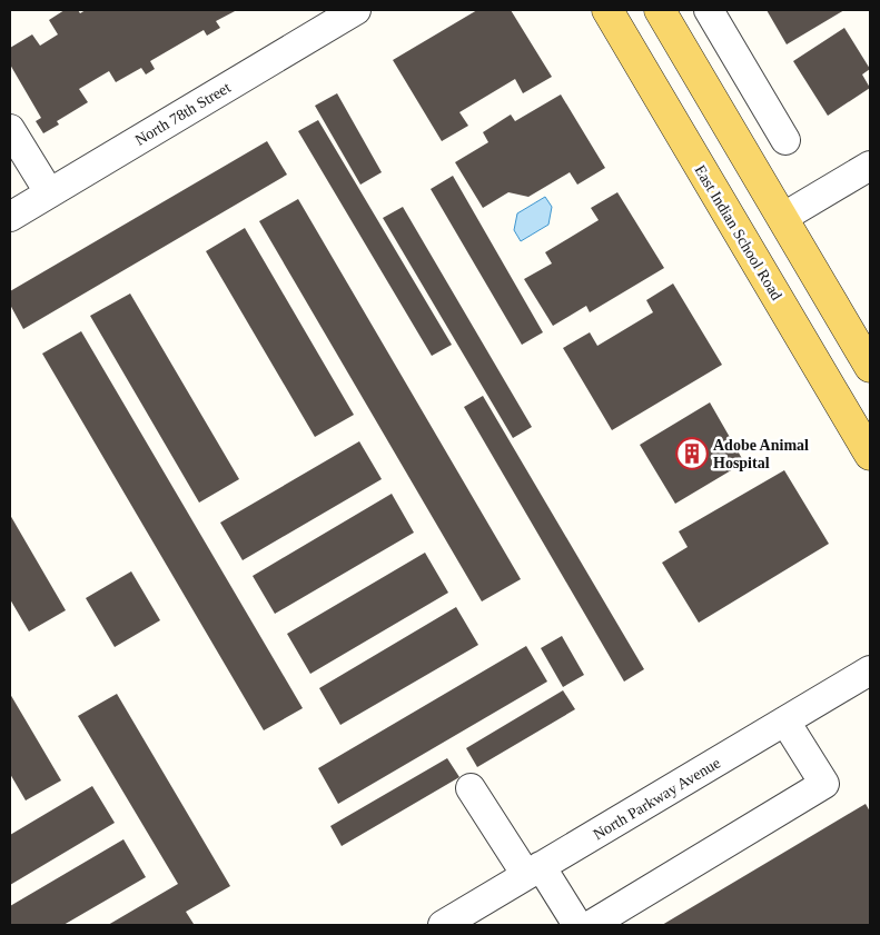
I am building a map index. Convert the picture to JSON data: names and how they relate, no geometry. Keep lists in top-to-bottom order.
{
  "streets": {
    "main road": ["East Indian School Road"],
    "street": ["North 78th Street", "North Parkway Avenue"]
  },
  "places": {
    "building": ["Adobe Animal Hospital"]
  }
}
